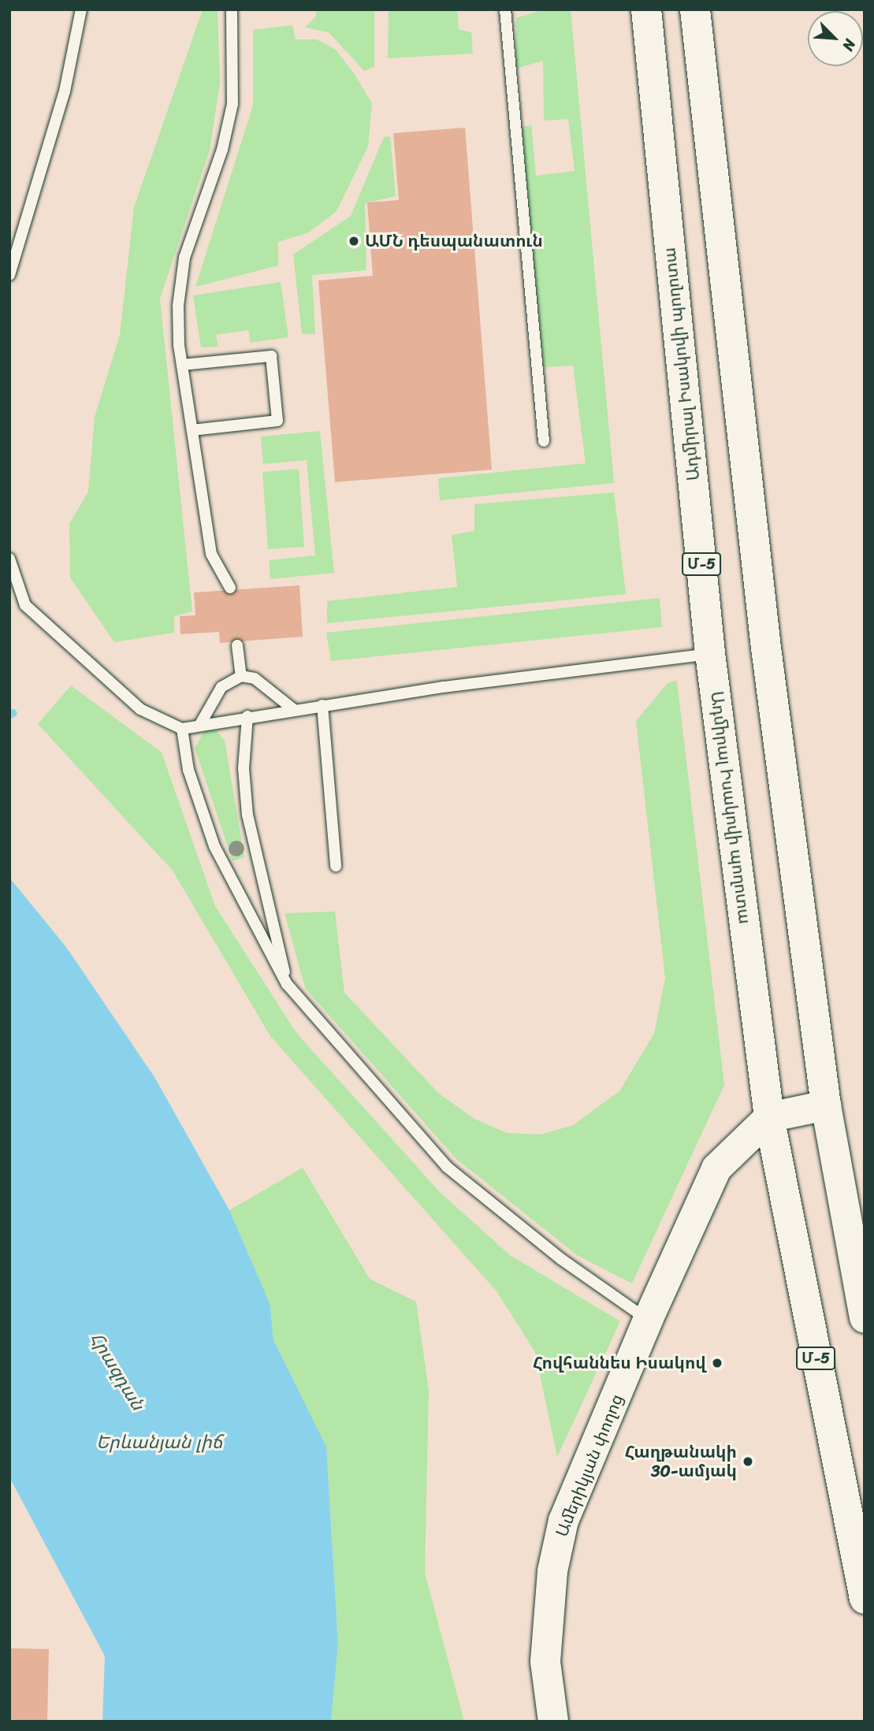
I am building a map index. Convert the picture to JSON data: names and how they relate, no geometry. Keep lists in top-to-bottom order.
{
  "streets": {
    "main road": ["Ադմիրալ Իսակովի պողոտա", "Մ-5", "Ամերիկյան փողոց"]
  },
  "crossings": [
    ["Ադմիրալ Իսակովի պողոտա", "Ամերիկյան փողոց"]
  ],
  "water": ["Հրազդան", "Երևանյան լիճ"],
  "places": ["ԱՄՆ դեսպանատուն", "Հովհաննես Իսակով", "Հաղթանակի 30-ամյակ"],
  "north": "bottom right"
}
